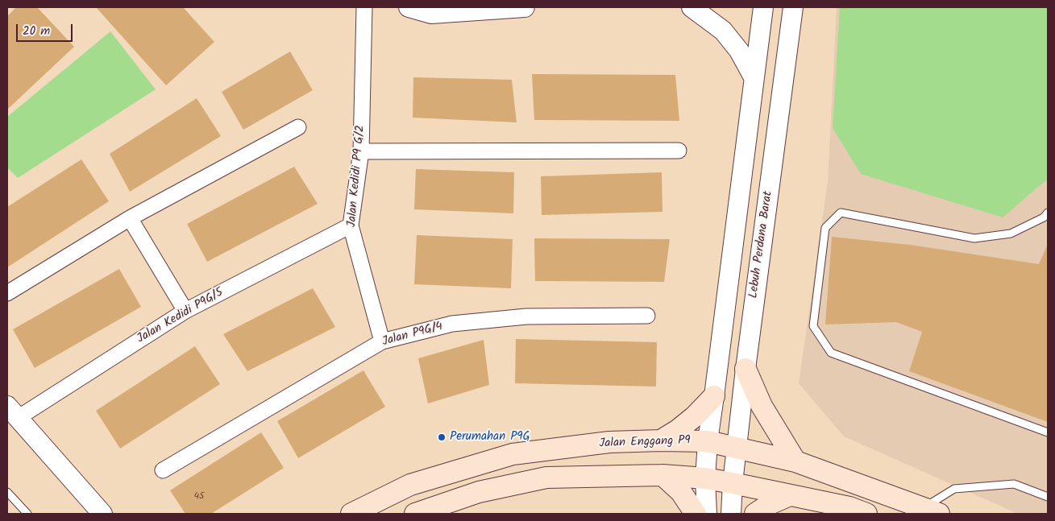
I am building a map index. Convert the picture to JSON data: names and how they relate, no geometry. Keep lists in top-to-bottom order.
{
  "streets": {
    "main road": ["Jalan Enggang P9"],
    "street": [
      "Jalan Kedidi P9 G/2",
      "Lebuh Perdana Barat",
      "Jalan Kedidi P9G/5",
      "Jalan P9G/4"
    ]
  },
  "crossings": [
    ["Jalan Kedidi P9 G/2", "Jalan Kedidi P9G/5"],
    ["Jalan Kedidi P9 G/2", "Jalan P9G/4"],
    ["Lebuh Perdana Barat", "Jalan Enggang P9"]
  ],
  "places": ["Perumahan P9G"],
  "house_numbers": ["45"],
  "scale_bar": "20 m"
}
